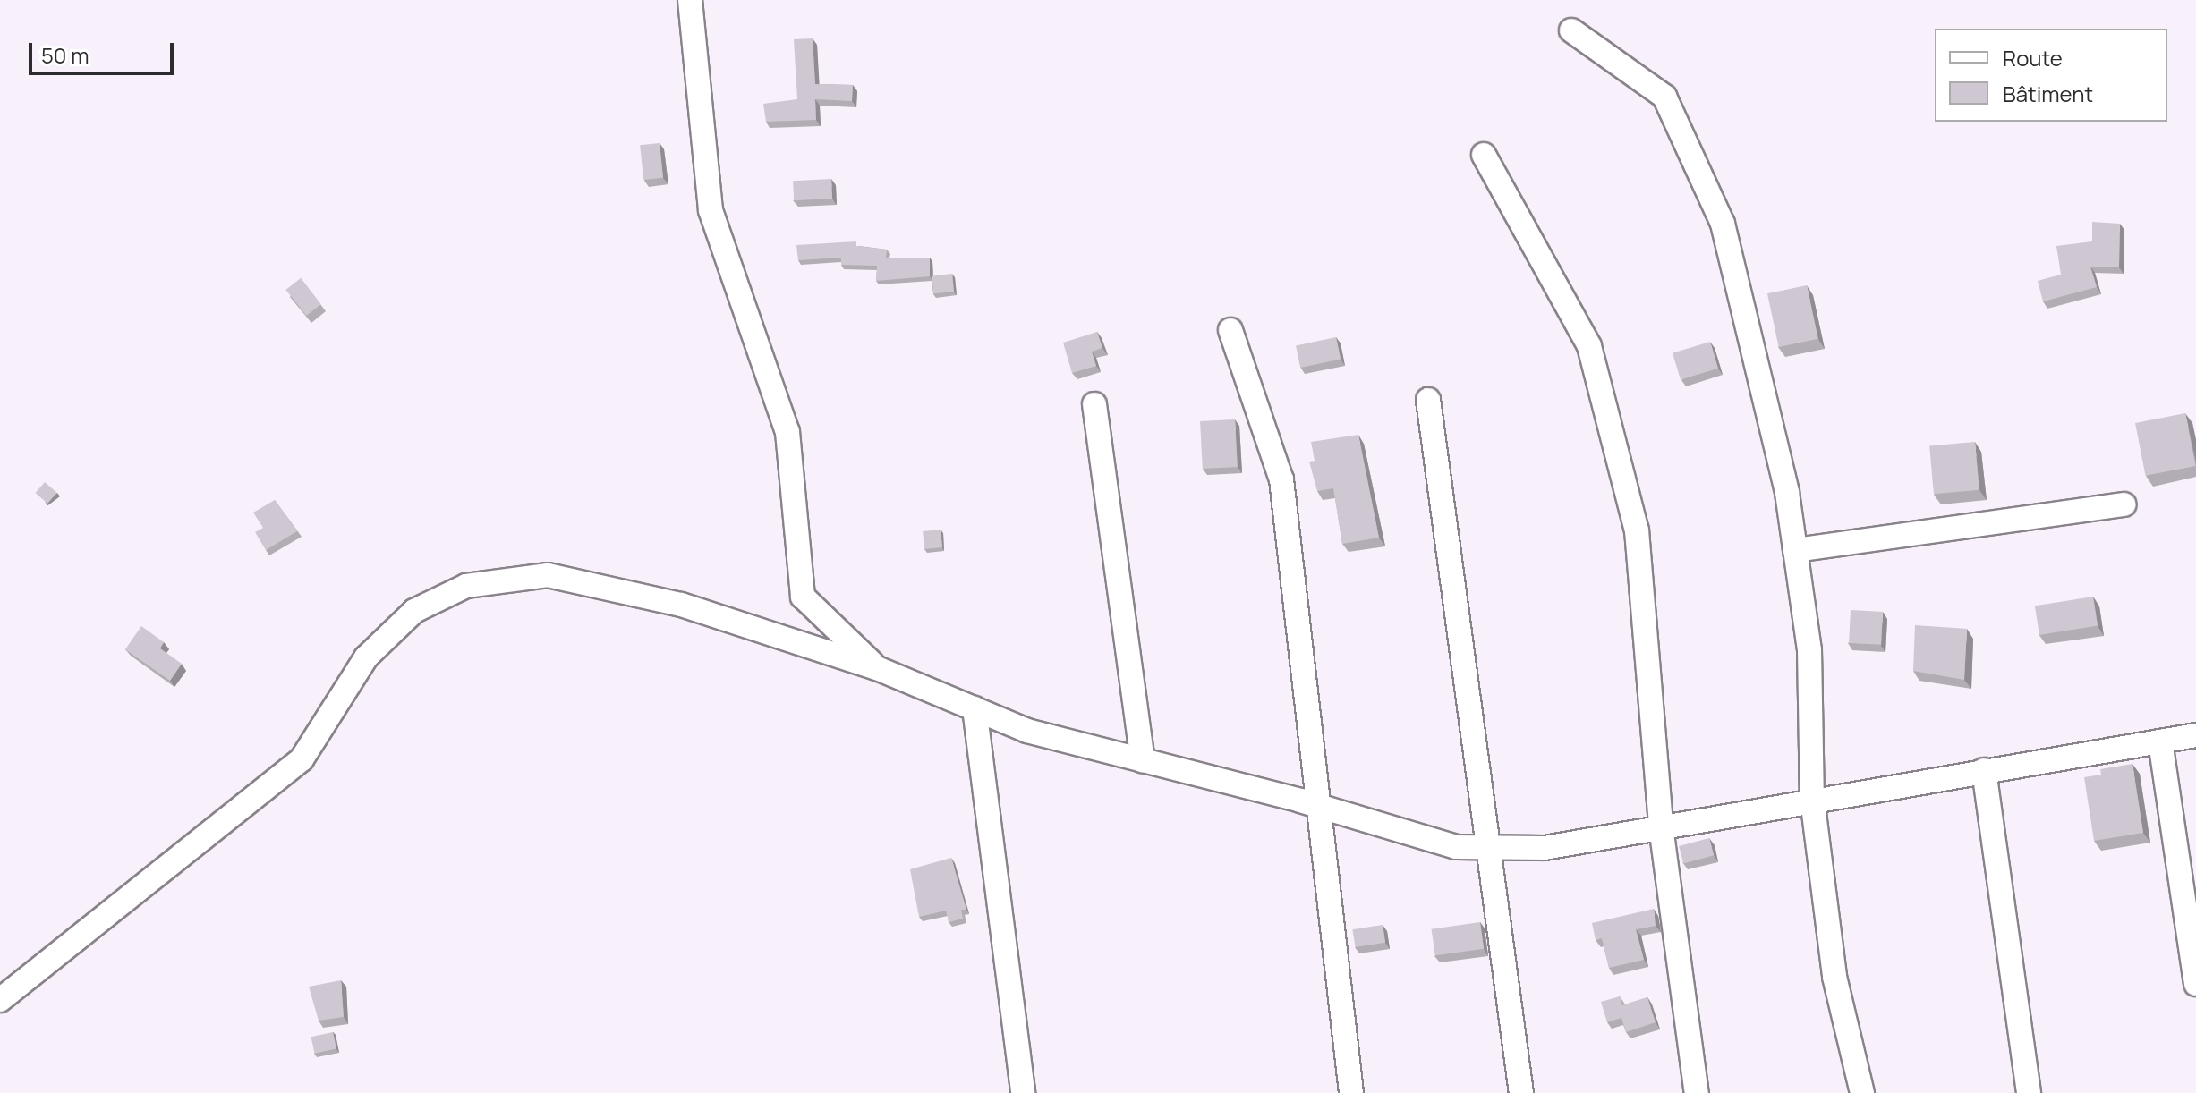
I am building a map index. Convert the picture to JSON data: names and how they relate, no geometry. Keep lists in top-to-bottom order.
{
  "legend": ["Route", "Bâtiment"],
  "scale_bar": "50 m"
}
